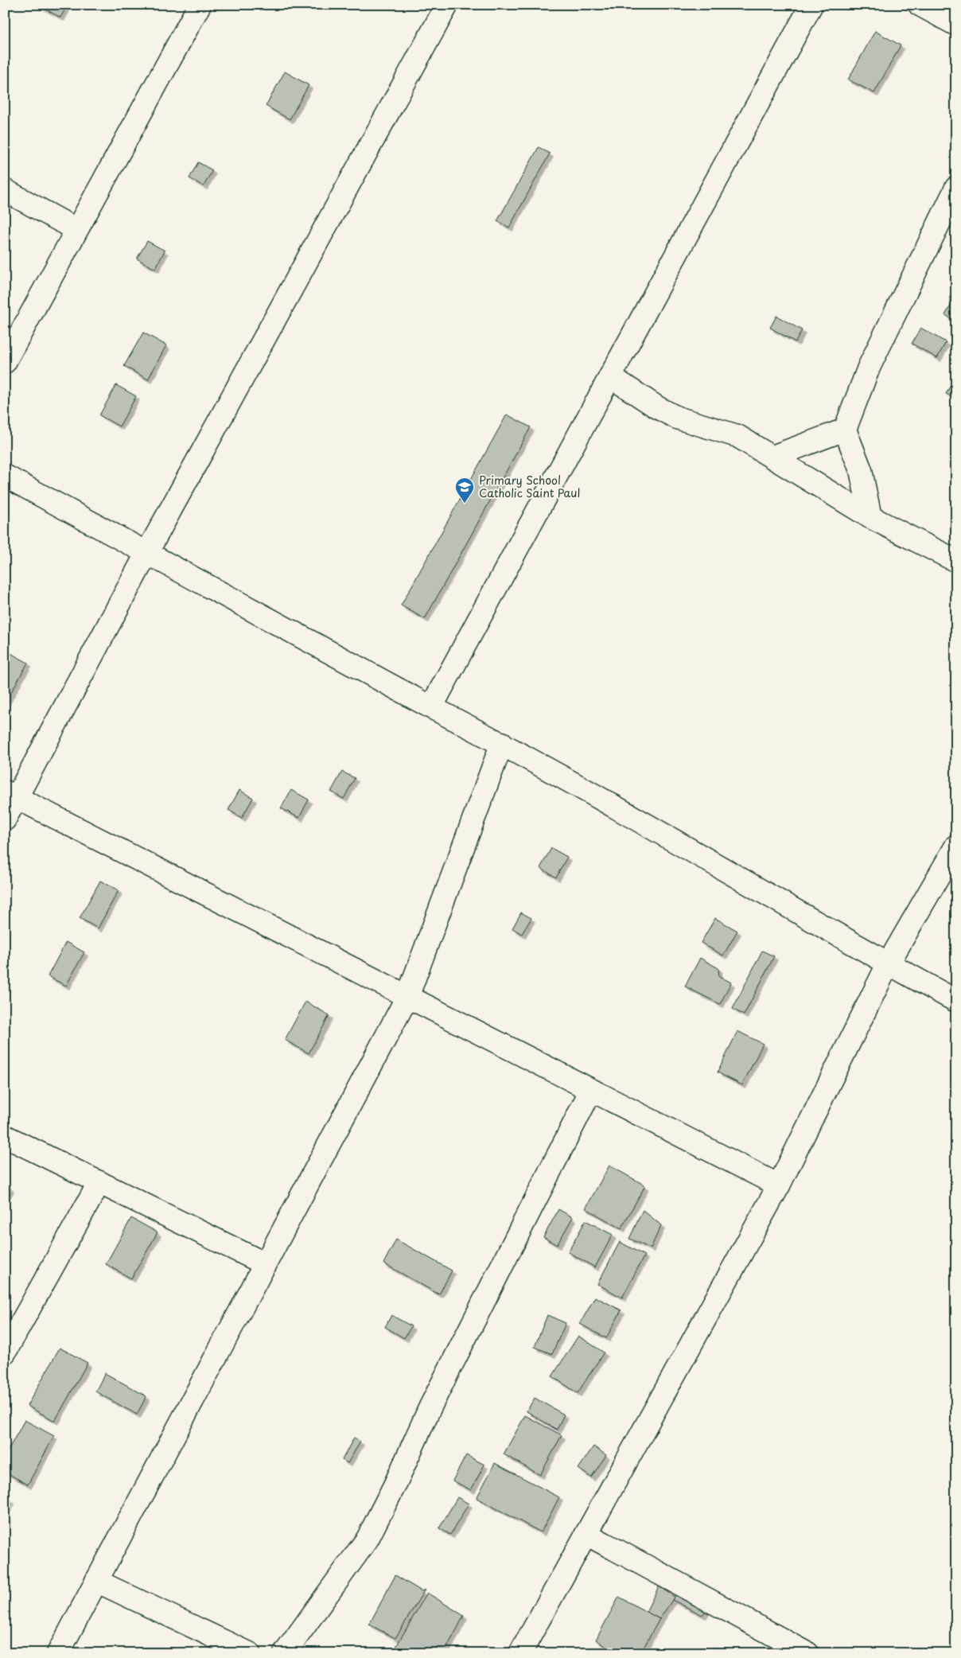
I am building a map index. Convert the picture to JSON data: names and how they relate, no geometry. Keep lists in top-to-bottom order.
{
  "places": {
    "school or university": ["Primary School Catholic Saint Paul"]
  }
}
